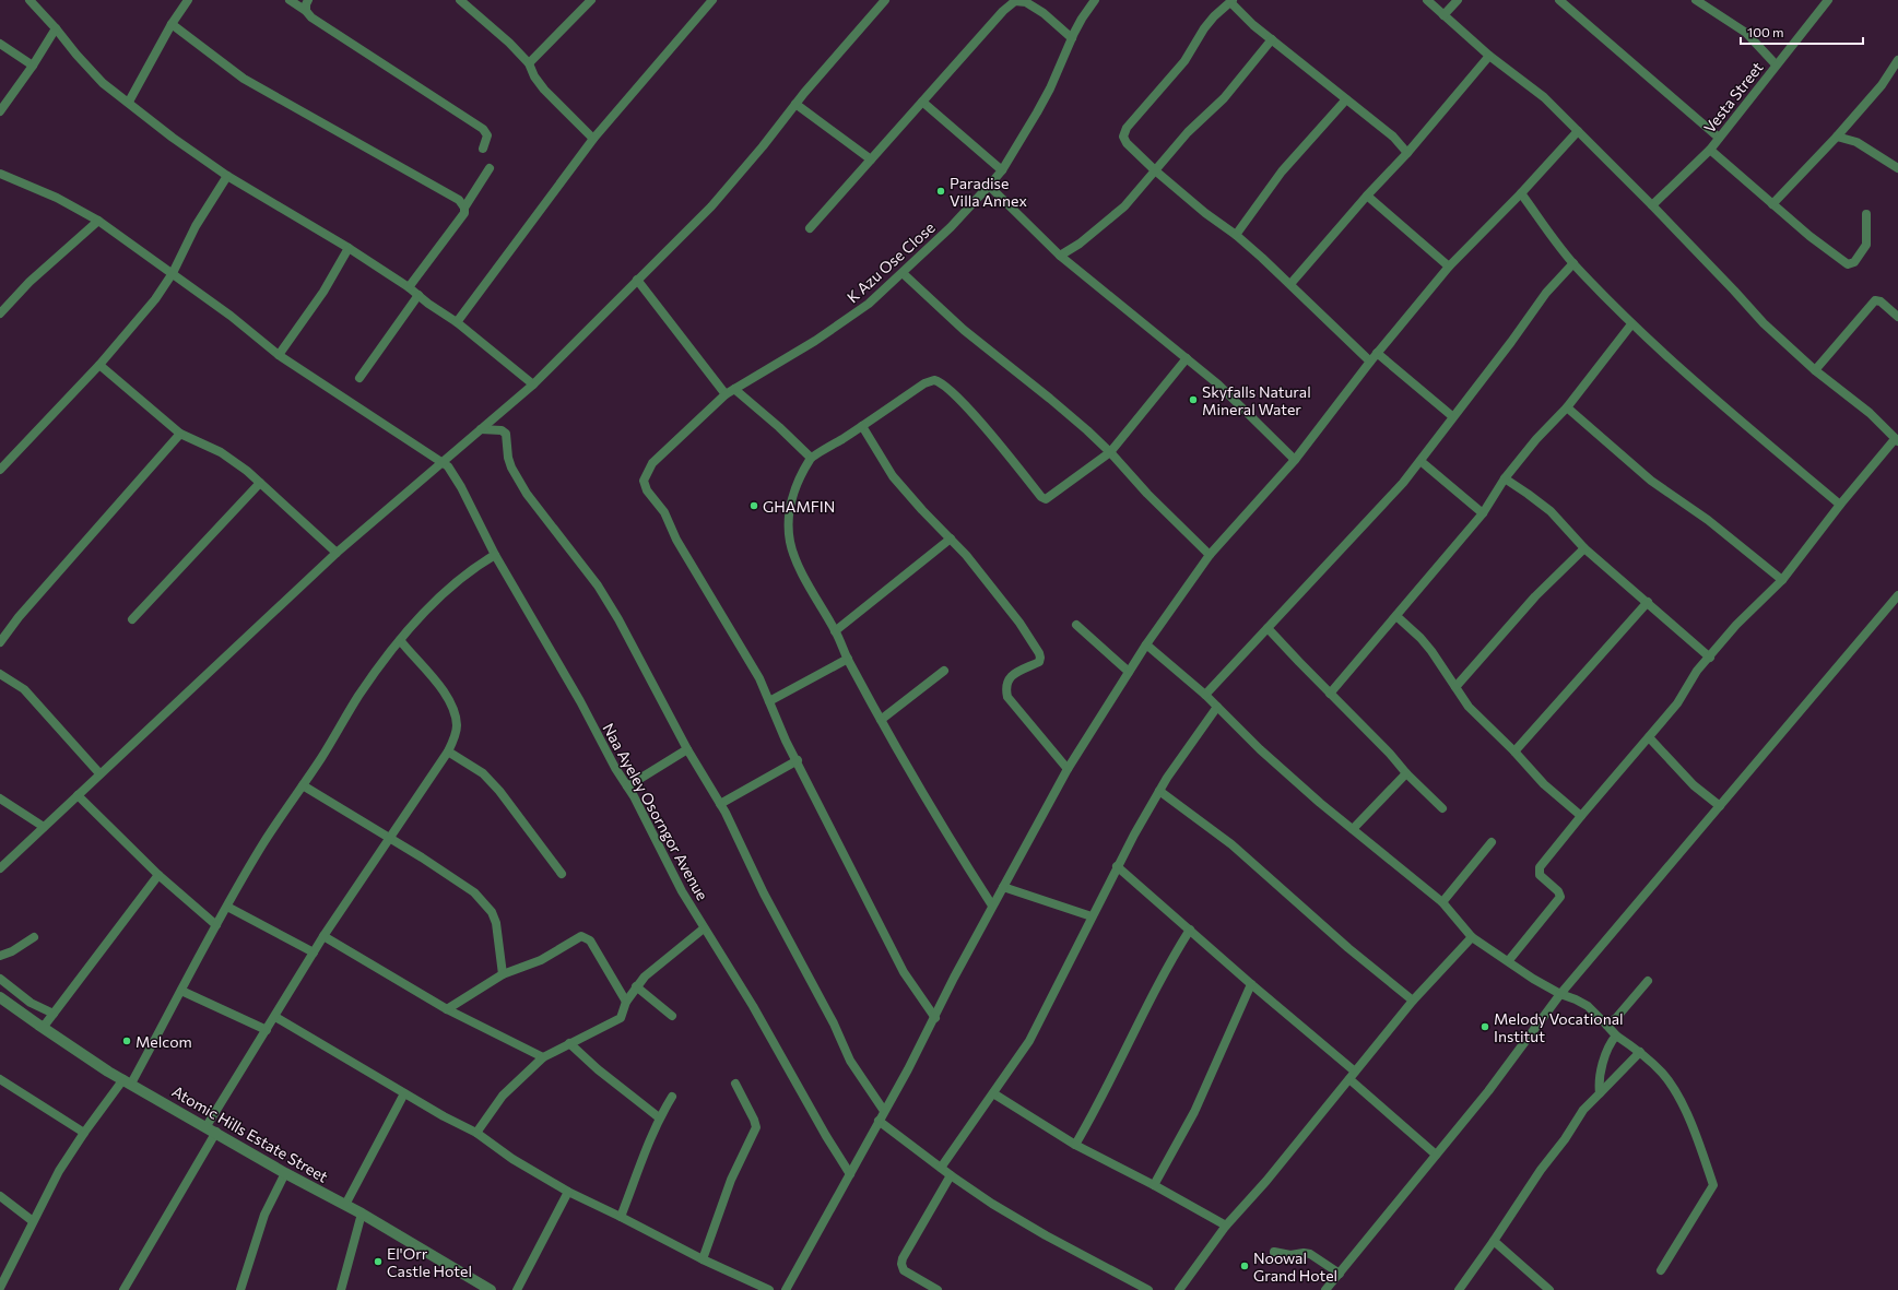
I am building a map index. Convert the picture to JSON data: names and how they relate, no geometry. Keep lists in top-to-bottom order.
{
  "streets": {
    "street": [
      "Vesta Street",
      "K Azu Ose Close",
      "Naa Ayeley Osorngor Avenue",
      "Atomic Hills Estate Street"
    ]
  },
  "places": [
    "Paradise Villa Annex",
    "Skyfalls Natural Mineral Water",
    "GHAMFIN",
    "Melody Vocational Institut",
    "Melcom",
    "El'Orr Castle Hotel",
    "Noowal Grand Hotel"
  ],
  "scale_bar": "100 m"
}
